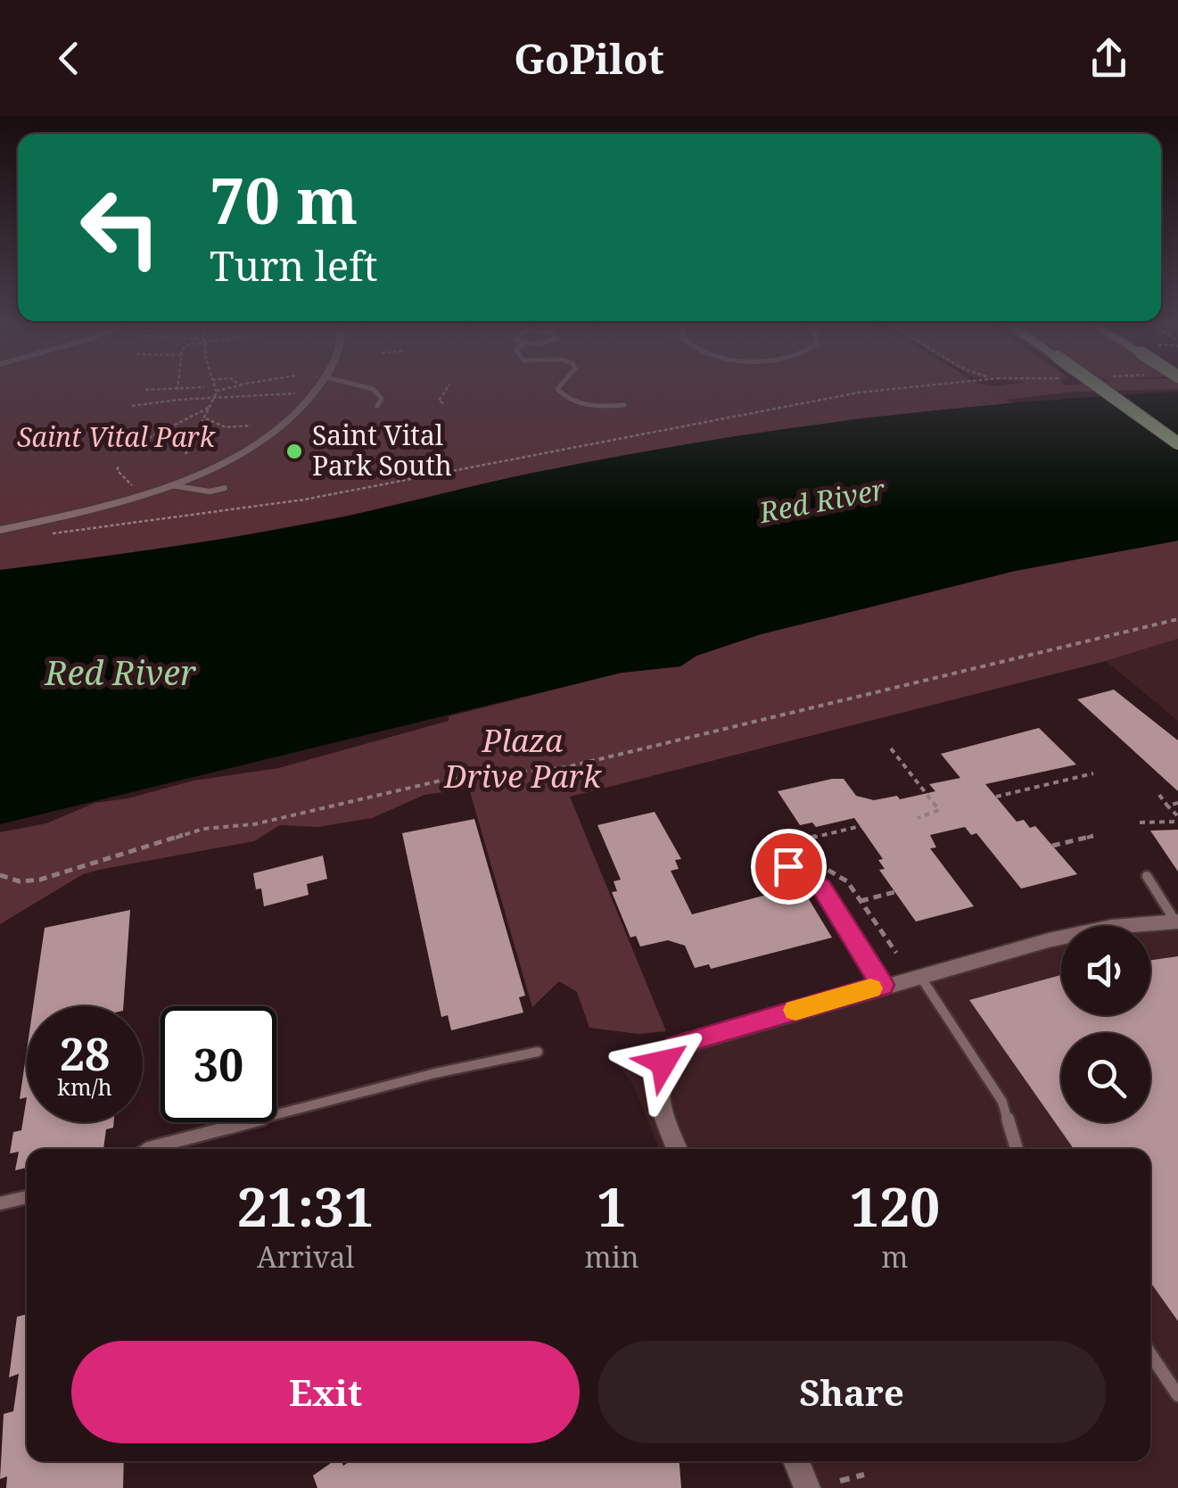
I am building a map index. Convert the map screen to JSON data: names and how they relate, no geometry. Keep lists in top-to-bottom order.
{
  "water": ["Red River"],
  "parks": ["Saint Vital Park", "Plaza Drive Park"],
  "places": ["Saint Vital Park South"],
  "page": {
    "header": "GoPilot",
    "turn": ["70 m", "Turn left"],
    "speed": "28 km/h",
    "limit": "30",
    "eta": [
      "21:31",
      "Arrival",
      "1",
      "min",
      "120",
      "m"
    ],
    "buttons": ["Exit", "Share"]
  }
}
